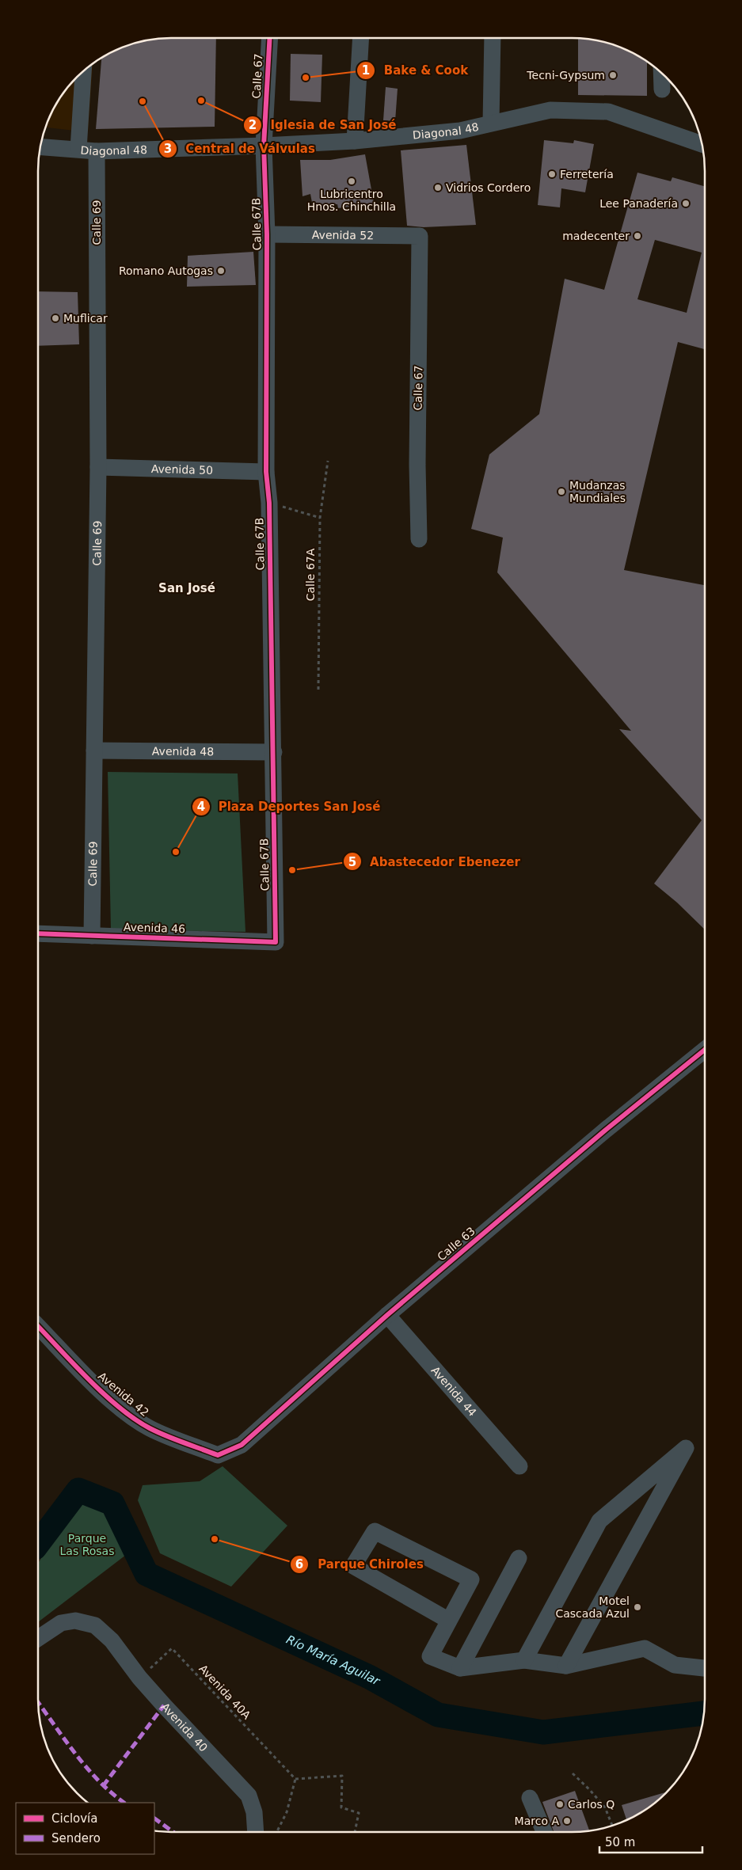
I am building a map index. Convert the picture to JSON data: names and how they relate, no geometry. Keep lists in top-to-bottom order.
{
  "streets": {
    "street": [
      "Calle 67",
      "Diagonal 48",
      "Calle 69",
      "Calle 67B",
      "Avenida 52",
      "Avenida 50",
      "Avenida 48",
      "Avenida 46",
      "Calle 63",
      "Avenida 44",
      "Avenida 42",
      "Avenida 40"
    ],
    "path": ["Calle 67A", "Avenida 40A"]
  },
  "crossings": [
    ["Calle 67", "Diagonal 48"],
    ["Calle 67", "Calle 67B"],
    ["Calle 67", "Avenida 52"],
    ["Diagonal 48", "Calle 69"],
    ["Diagonal 48", "Calle 67B"],
    ["Calle 69", "Avenida 50"],
    ["Calle 69", "Avenida 48"],
    ["Calle 69", "Avenida 46"],
    ["Calle 67B", "Avenida 52"],
    ["Calle 67B", "Avenida 50"],
    ["Calle 67B", "Avenida 48"],
    ["Calle 67B", "Avenida 46"],
    ["Calle 63", "Avenida 44"],
    ["Calle 63", "Avenida 42"],
    ["Avenida 40A", "Avenida 40"]
  ],
  "districts": ["San José"],
  "water": ["Río María Aguilar"],
  "parks": ["Parque Las Rosas"],
  "places": [
    "Tecni-Gypsum",
    "Bake & Cook",
    "Iglesia de San José",
    "Central de Válvulas",
    "Ferretería",
    "Lubricentro Hnos. Chinchilla",
    "Vidrios Cordero",
    "Lee Panadería",
    "madecenter",
    "Romano Autogas",
    "Muflicar",
    "Mudanzas Mundiales",
    "Plaza Deportes San José",
    "Abastecedor Ebenezer",
    "Parque Chiroles",
    "Motel Cascada Azul",
    "Carlos Q",
    "Marco A"
  ],
  "legend": ["Ciclovía", "Sendero"],
  "scale_bar": "50 m"
}
